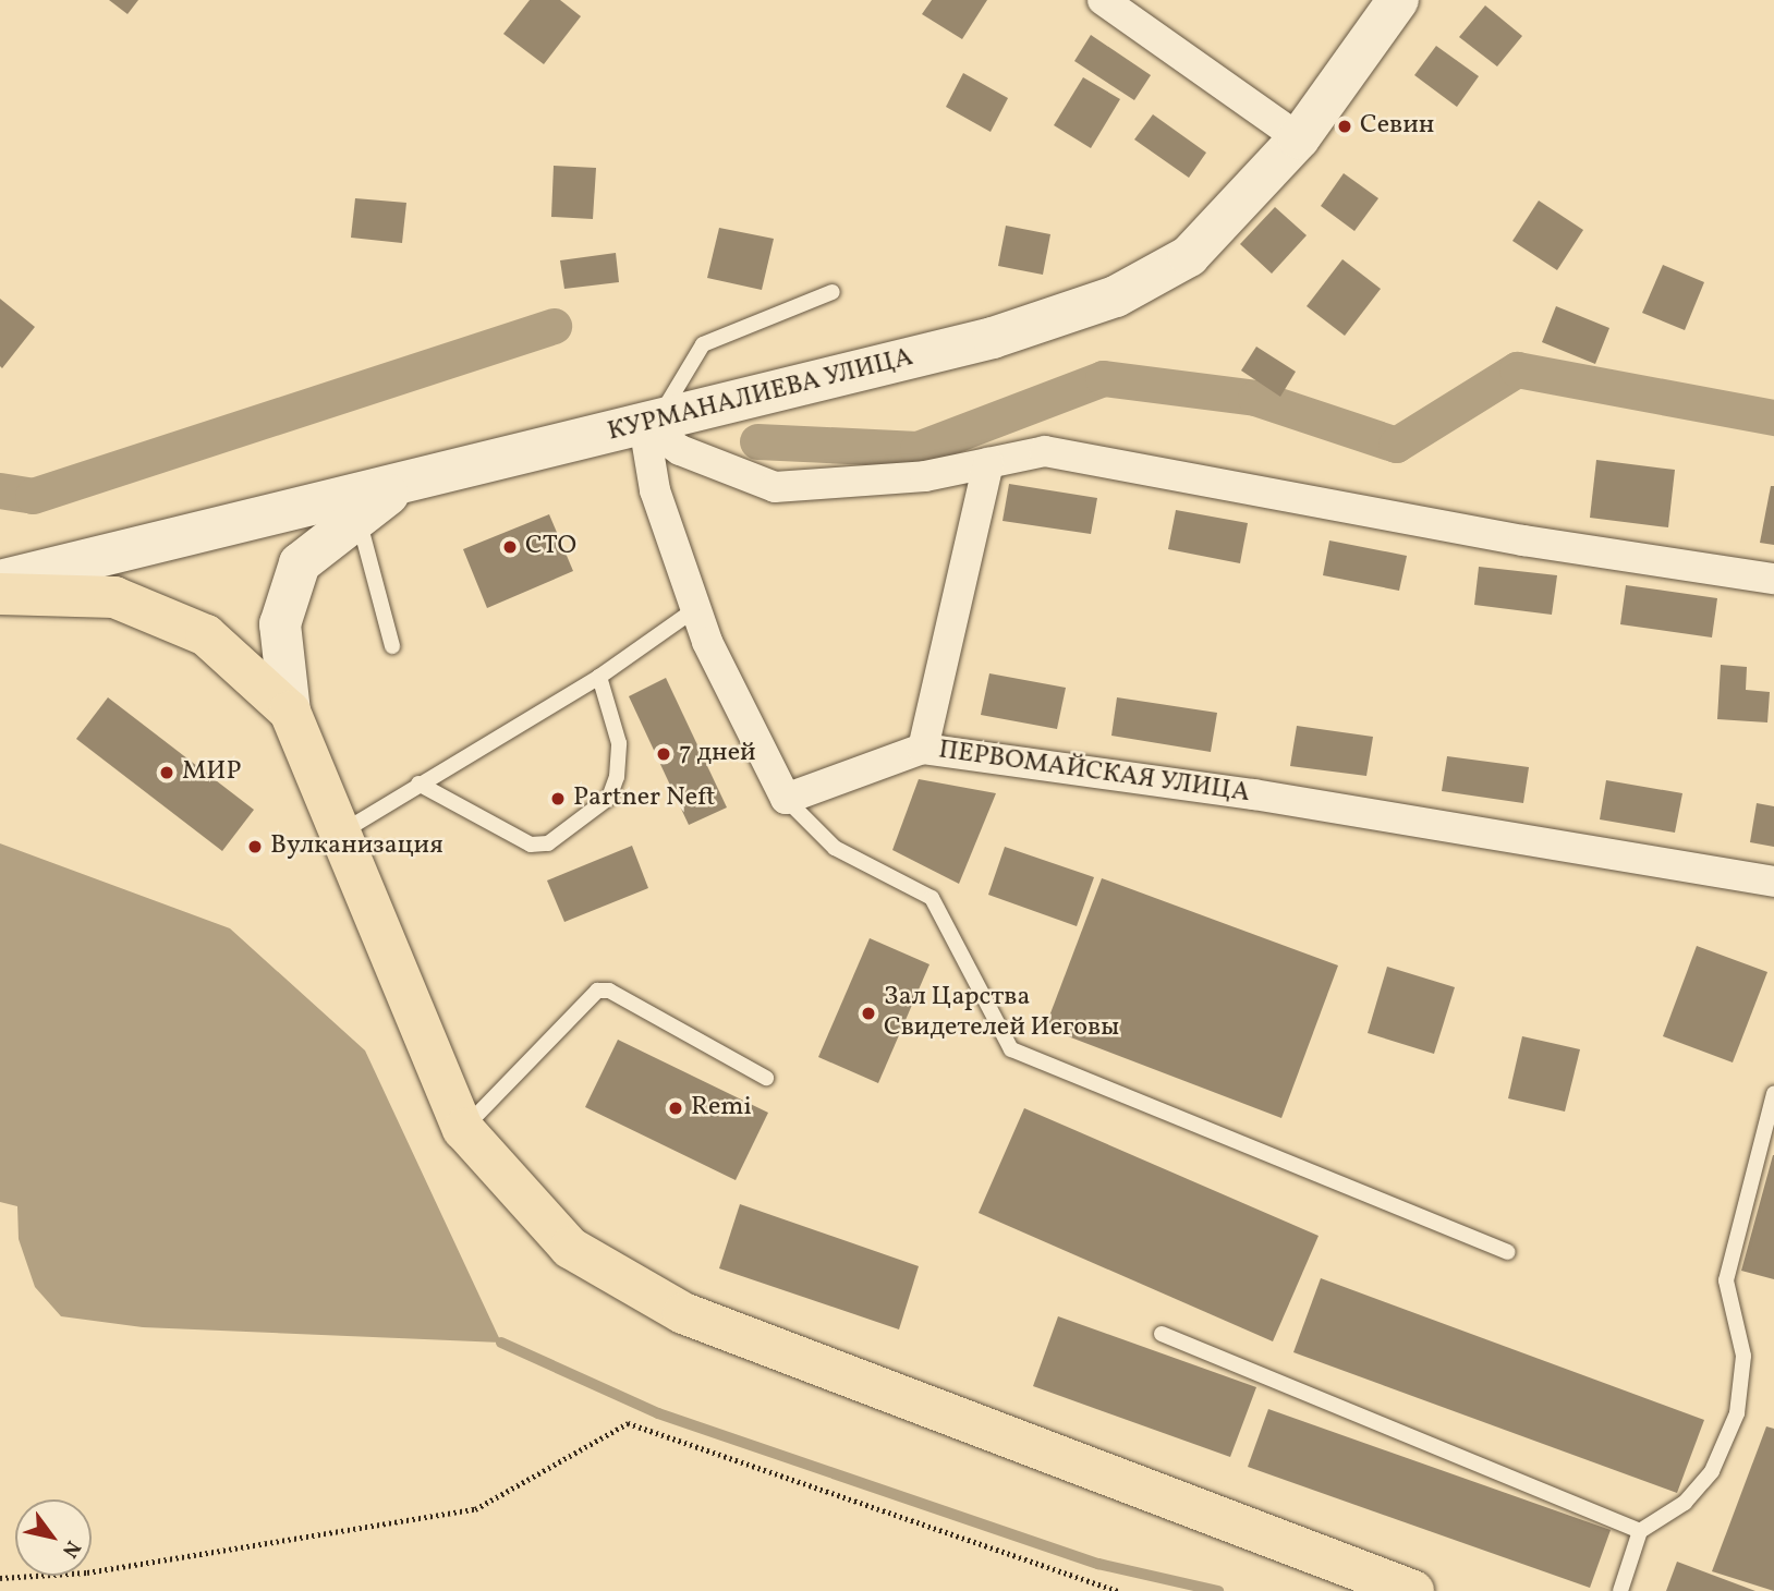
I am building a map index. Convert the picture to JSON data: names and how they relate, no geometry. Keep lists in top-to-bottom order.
{
  "streets": {
    "main road": ["КУРМАНАЛИЕВА УЛИЦА"],
    "street": ["ПЕРВОМАЙСКАЯ УЛИЦА"]
  },
  "places": [
    "Севин",
    "СТО",
    "7 дней",
    "МИР",
    "Partner Neft",
    "Вулканизация",
    "Зал Царства Свидетелей Иеговы",
    "Remi"
  ],
  "north": "bottom right"
}
